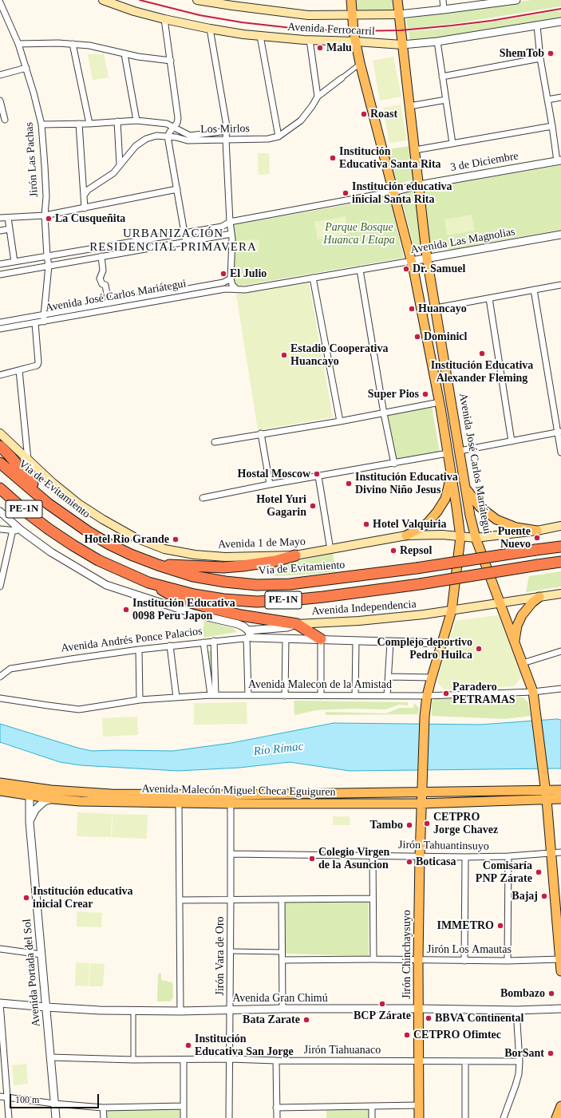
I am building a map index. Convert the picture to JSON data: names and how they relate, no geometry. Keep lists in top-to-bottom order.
{
  "streets": {
    "highway": ["Vía de Evitamiento", "PE-1N"],
    "main road": [
      "Avenida Ferrocarril",
      "Avenida José Carlos Mariátegui",
      "Avenida 1 de Mayo",
      "Avenida Independencia",
      "Avenida Malecón Miguel Checa Eguiguren",
      "Jirón Chinchaysuyo"
    ],
    "street": [
      "Los Mirlos",
      "Jirón Las Pachas",
      "3 de Diciembre",
      "Avenida Las Magnolias",
      "Avenida Andrés Ponce Palacios",
      "Avenida Malecon de la Amistad",
      "Jirón Tahuantinsuyo",
      "Jirón Los Amautas",
      "Jirón Vara de Oro",
      "Avenida Portada del Sol",
      "Avenida Gran Chimú",
      "Jirón Tiahuanaco"
    ]
  },
  "crossings": [
    ["Avenida Ferrocarril", "Avenida José Carlos Mariátegui"],
    ["Jirón Las Pachas", "Avenida José Carlos Mariátegui"],
    ["3 de Diciembre", "Avenida José Carlos Mariátegui"],
    ["Avenida Las Magnolias", "Avenida José Carlos Mariátegui"],
    ["Avenida José Carlos Mariátegui", "Avenida 1 de Mayo"],
    ["Avenida José Carlos Mariátegui", "Avenida Malecon de la Amistad"],
    ["Avenida José Carlos Mariátegui", "Avenida Malecón Miguel Checa Eguiguren"],
    ["Avenida José Carlos Mariátegui", "Jirón Tahuantinsuyo"],
    ["Avenida José Carlos Mariátegui", "Jirón Los Amautas"],
    ["Avenida Independencia", "Avenida Andrés Ponce Palacios"],
    ["Avenida Malecón Miguel Checa Eguiguren", "Jirón Chinchaysuyo"],
    ["Avenida Malecón Miguel Checa Eguiguren", "Jirón Vara de Oro"],
    ["Avenida Malecón Miguel Checa Eguiguren", "Avenida Portada del Sol"],
    ["Jirón Tahuantinsuyo", "Jirón Chinchaysuyo"],
    ["Jirón Tahuantinsuyo", "Jirón Vara de Oro"],
    ["Jirón Los Amautas", "Jirón Chinchaysuyo"],
    ["Jirón Chinchaysuyo", "Avenida Gran Chimú"],
    ["Jirón Chinchaysuyo", "Jirón Tiahuanaco"],
    ["Jirón Vara de Oro", "Avenida Gran Chimú"],
    ["Jirón Vara de Oro", "Jirón Tiahuanaco"],
    ["Avenida Portada del Sol", "Avenida Gran Chimú"],
    ["Avenida Portada del Sol", "Jirón Tiahuanaco"]
  ],
  "districts": ["URBANIZACIÓN RESIDENCIAL PRIMAVERA"],
  "water": ["Río Rímac"],
  "parks": ["Parque Bosque Huanca I Etapa"],
  "places": [
    "Malu",
    "ShemTob",
    "Roast",
    "Institución Educativa Santa Rita",
    "Institución educativa inicial Santa Rita",
    "La Cusqueñita",
    "Dr. Samuel",
    "El Julio",
    "Huancayo",
    "Dominicl",
    "Institución Educativa Alexander Fleming",
    "Estadio Cooperativa Huancayo",
    "Super Pios",
    "Hostal Moscow",
    "Institución Educativa Divino Niño Jesus",
    "Hotel Yuri Gagarin",
    "Hotel Valquiria",
    "Puente Nuevo",
    "Hotel Rio Grande",
    "Repsol",
    "Institución Educativa 0098 Peru Japon",
    "Complejo deportivo Pedro Huilca",
    "Paradero PETRAMAS",
    "CETPRO Jorge Chavez",
    "Tambo",
    "Colegio Virgen de la Asuncion",
    "Boticasa",
    "Comisaría PNP Zárate",
    "Bajaj",
    "Institución educativa inicial Crear",
    "IMMETRO",
    "Bombazo",
    "BCP Zárate",
    "BBVA Continental",
    "Bata Zarate",
    "CETPRO Ofimtec",
    "Institución Educativa San Jorge",
    "BorSant"
  ],
  "scale_bar": "100 m"
}
